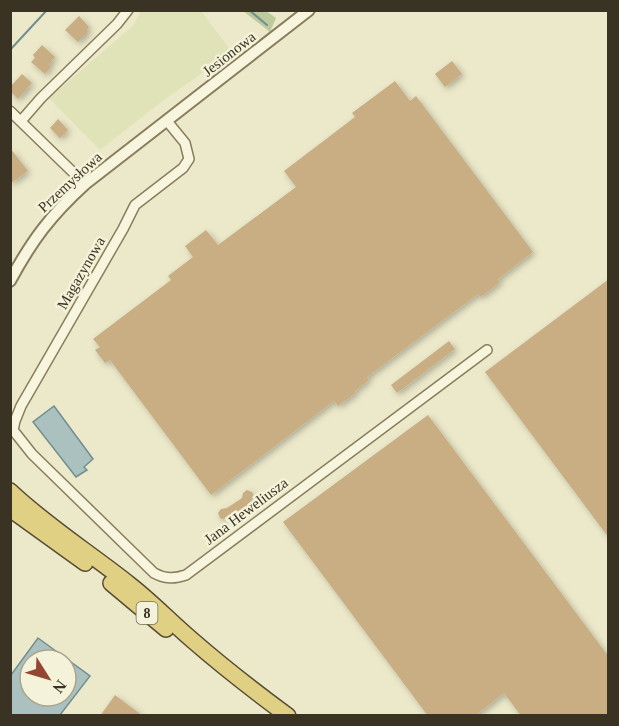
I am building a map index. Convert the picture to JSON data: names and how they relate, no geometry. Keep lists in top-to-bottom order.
{
  "streets": {
    "highway": ["8"],
    "street": [
      "Jesionowa",
      "Przemysłowa",
      "Magazynowa",
      "Jana Heweliusza"
    ]
  },
  "crossings": [
    ["Jesionowa", "Przemysłowa"],
    ["Jesionowa", "Magazynowa"],
    ["Przemysłowa", "Magazynowa"],
    ["Magazynowa", "Jana Heweliusza"]
  ],
  "north": "bottom right"
}
